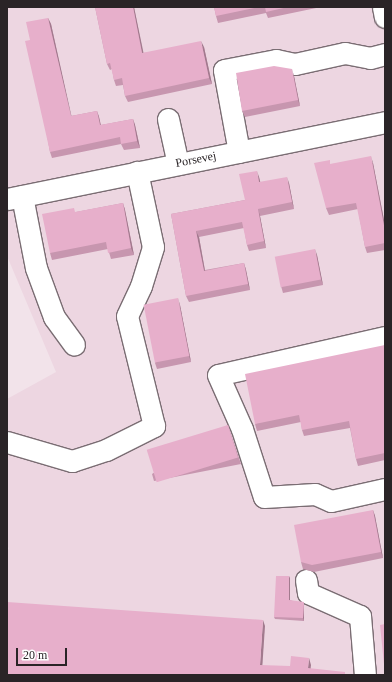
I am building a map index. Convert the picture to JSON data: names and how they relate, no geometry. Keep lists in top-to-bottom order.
{
  "streets": {
    "street": ["Porsevej"]
  },
  "scale_bar": "20 m"
}
